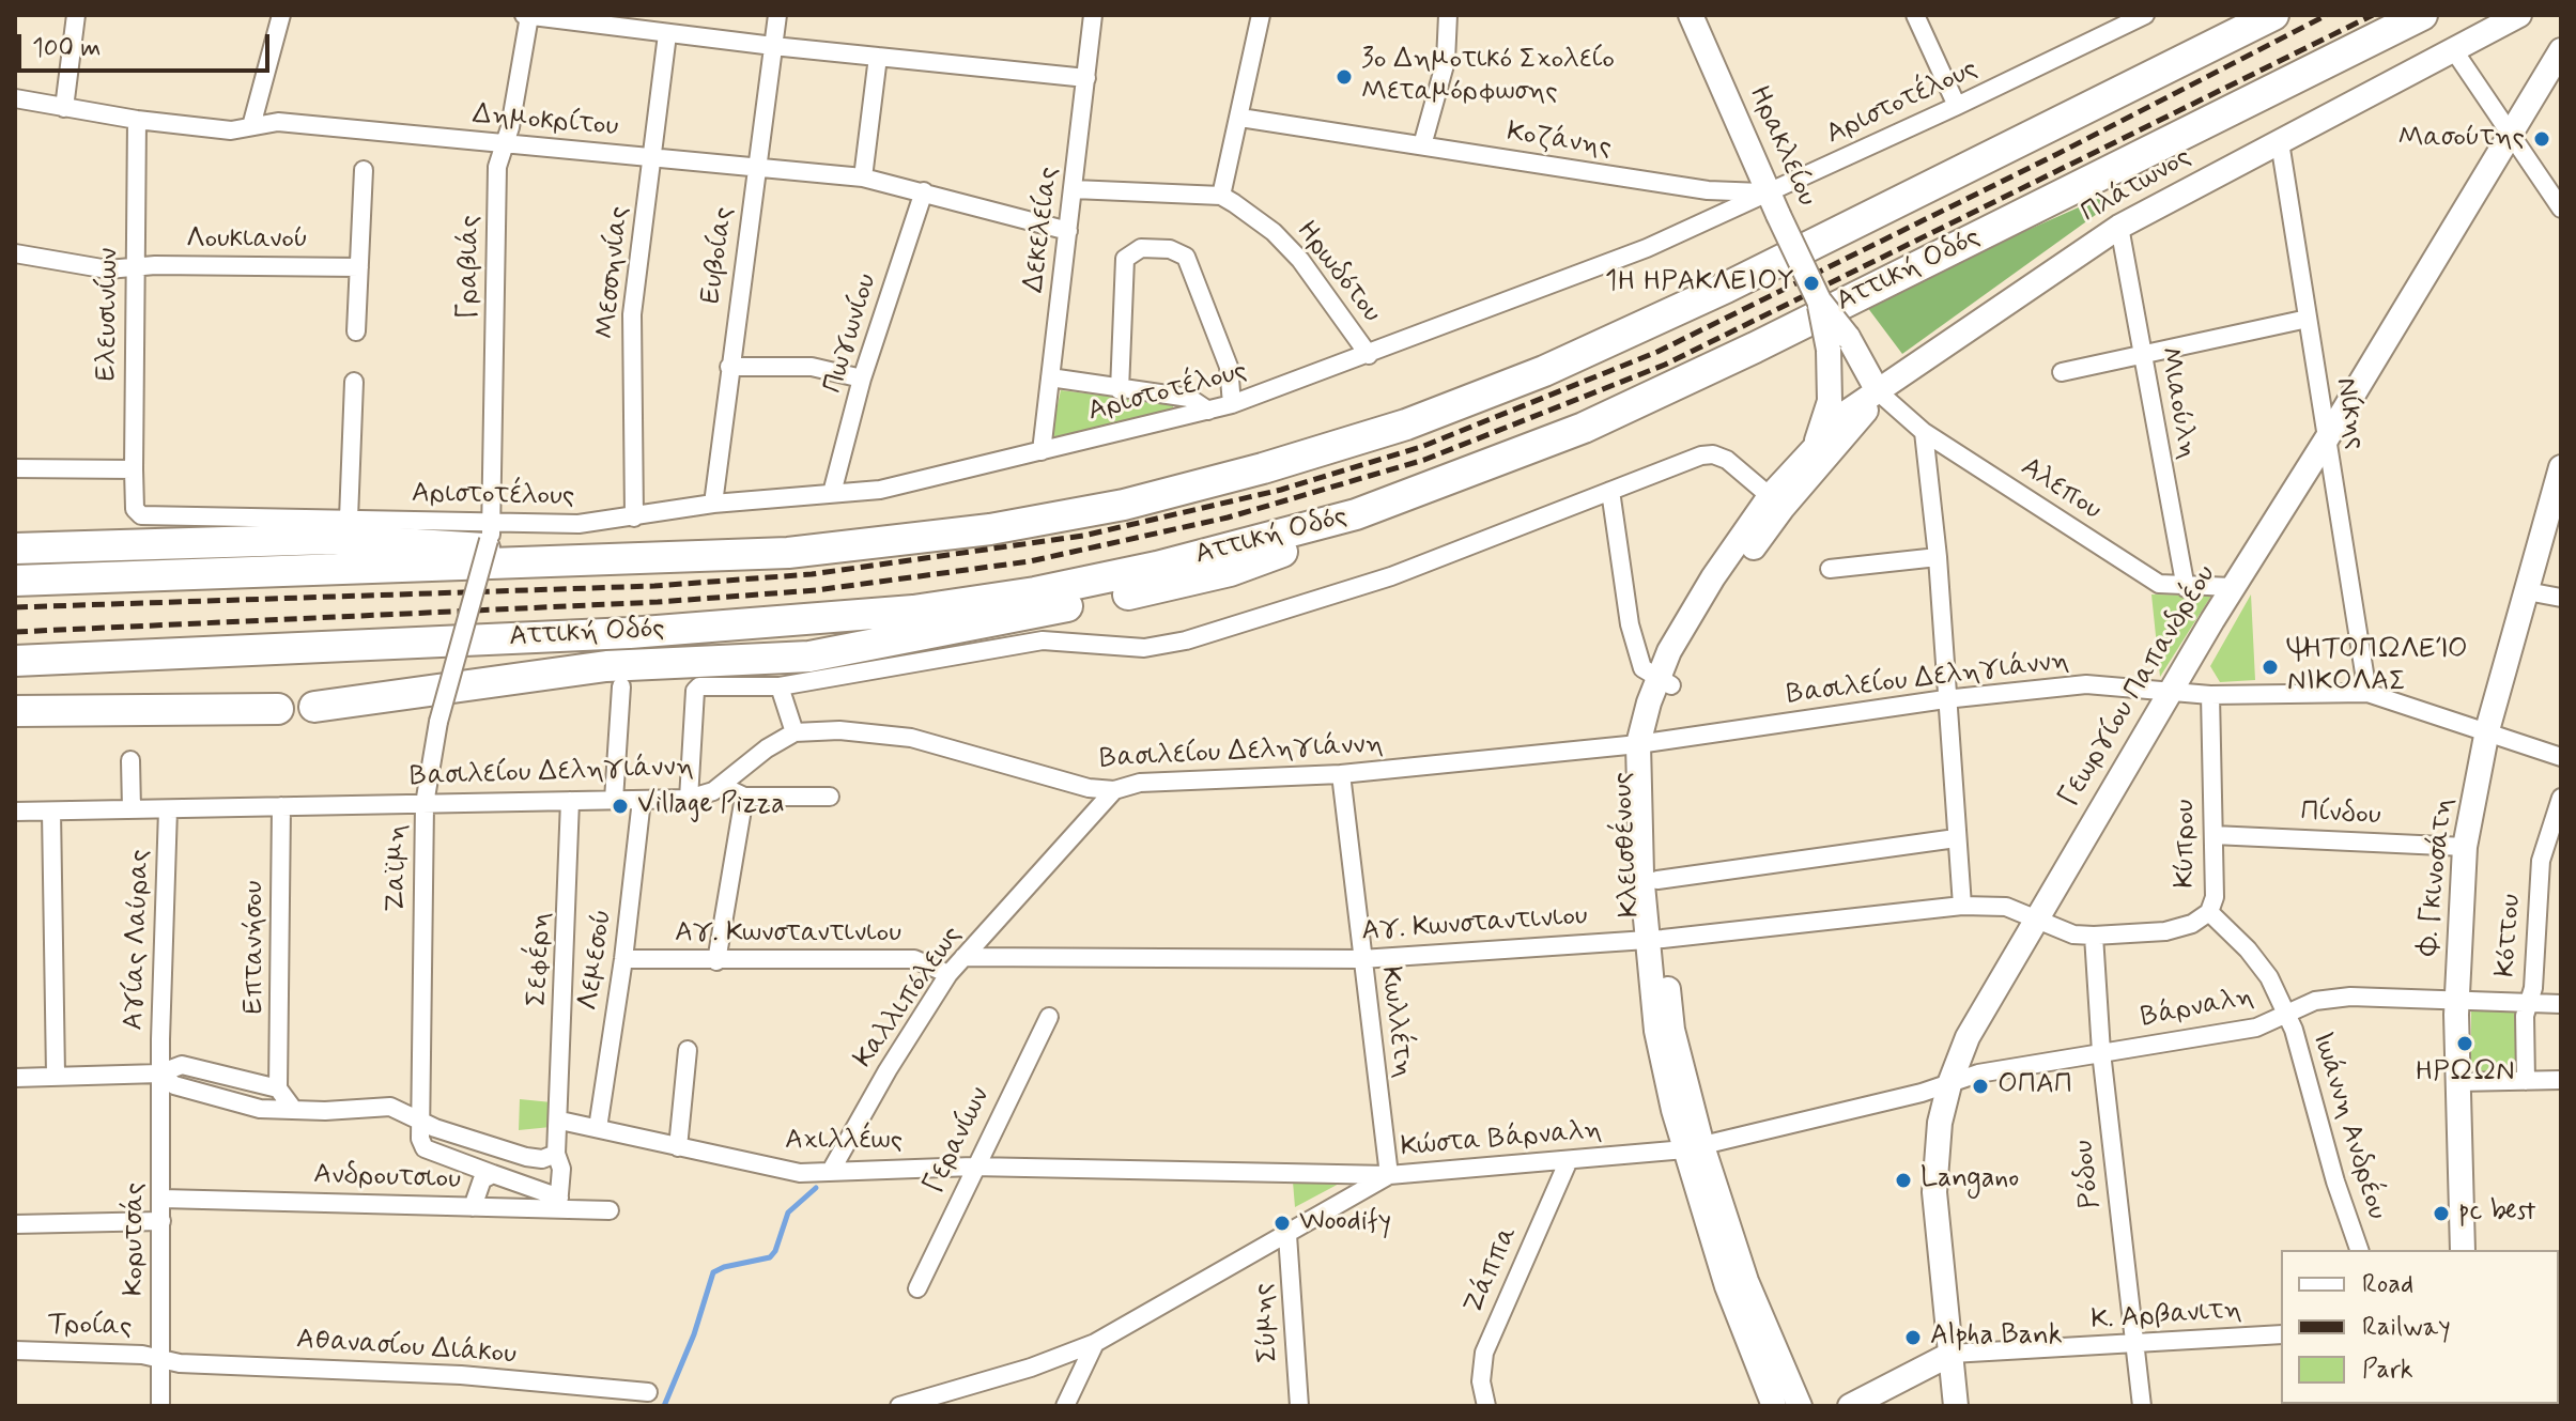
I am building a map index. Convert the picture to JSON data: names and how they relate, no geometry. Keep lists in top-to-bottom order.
{
  "streets": {
    "highway": ["Αττική Οδός"],
    "street": [
      "Αριστοτέλους",
      "Δημοκρίτου",
      "Κοζάνης",
      "Ηρακλείου",
      "Πλάτωνος",
      "Δεκελείας",
      "Λουκιανού",
      "Ευβοίας",
      "Γραβιάς",
      "Μεσσηνίας",
      "Ηρωδότου",
      "Ελευσινίων",
      "Πωγωνίου",
      "Μιαούλη",
      "Νίκης",
      "Αλεπου",
      "Βασιλείου Δεληγιάννη",
      "Γεωργίου Παπανδρέου",
      "Πίνδου",
      "Κύπρου",
      "Κλεισθένους",
      "Ζαϊμη",
      "Φ. Γκινοσάτη",
      "Αγ. Κωνσταντινιου",
      "Κόττου",
      "Αγίας Λαύρας",
      "Επτανήσου",
      "Σεφέρη",
      "Λεμεσού",
      "Καλλιπόλεως",
      "Βάρναλη",
      "Κωλλέτη",
      "Ιωάννη Ανδρέου",
      "Κώστα Βάρναλη",
      "Γερανίων",
      "Αχιλλέως",
      "Ρόδου",
      "Ανδρουτσιου",
      "Κορυτσάς",
      "Ζάππα",
      "Κ. Αρβανιτη",
      "Σύμης",
      "Τροίας",
      "Αθανασίου Διάκου"
    ]
  },
  "crossings": [
    ["Αριστοτέλους", "Κοζάνης"],
    ["Αριστοτέλους", "Ηρακλείου"],
    ["Αριστοτέλους", "Δεκελείας"],
    ["Αριστοτέλους", "Ευβοίας"],
    ["Αριστοτέλους", "Γραβιάς"],
    ["Αριστοτέλους", "Μεσσηνίας"],
    ["Αριστοτέλους", "Ηρωδότου"],
    ["Αριστοτέλους", "Ελευσινίων"],
    ["Αριστοτέλους", "Πωγωνίου"],
    ["Αριστοτέλους", "Ζαϊμη"],
    ["Δημοκρίτου", "Δεκελείας"],
    ["Δημοκρίτου", "Ευβοίας"],
    ["Δημοκρίτου", "Γραβιάς"],
    ["Δημοκρίτου", "Μεσσηνίας"],
    ["Δημοκρίτου", "Ελευσινίων"],
    ["Δημοκρίτου", "Πωγωνίου"],
    ["Κοζάνης", "Ηρακλείου"],
    ["Πλάτωνος", "Μιαούλη"],
    ["Πλάτωνος", "Νίκης"],
    ["Πλάτωνος", "Αλεπου"],
    ["Πλάτωνος", "Κλεισθένους"],
    ["Λουκιανού", "Ελευσινίων"],
    ["Γραβιάς", "Ζαϊμη"],
    ["Μιαούλη", "Αλεπου"],
    ["Νίκης", "Βασιλείου Δεληγιάννη"],
    ["Νίκης", "Γεωργίου Παπανδρέου"],
    ["Αλεπου", "Γεωργίου Παπανδρέου"],
    ["Αλεπου", "Κλεισθένους"],
    ["Βασιλείου Δεληγιάννη", "Γεωργίου Παπανδρέου"],
    ["Βασιλείου Δεληγιάννη", "Κύπρου"],
    ["Βασιλείου Δεληγιάννη", "Κλεισθένους"],
    ["Βασιλείου Δεληγιάννη", "Ζαϊμη"],
    ["Βασιλείου Δεληγιάννη", "Φ. Γκινοσάτη"],
    ["Βασιλείου Δεληγιάννη", "Αγίας Λαύρας"],
    ["Βασιλείου Δεληγιάννη", "Επτανήσου"],
    ["Βασιλείου Δεληγιάννη", "Σεφέρη"],
    ["Βασιλείου Δεληγιάννη", "Λεμεσού"],
    ["Βασιλείου Δεληγιάννη", "Καλλιπόλεως"],
    ["Βασιλείου Δεληγιάννη", "Κωλλέτη"],
    ["Γεωργίου Παπανδρέου", "Αγ. Κωνσταντινιου"],
    ["Γεωργίου Παπανδρέου", "Βάρναλη"],
    ["Γεωργίου Παπανδρέου", "Κώστα Βάρναλη"],
    ["Γεωργίου Παπανδρέου", "Κ. Αρβανιτη"],
    ["Πίνδου", "Κύπρου"],
    ["Πίνδου", "Φ. Γκινοσάτη"],
    ["Κύπρου", "Αγ. Κωνσταντινιου"],
    ["Κύπρου", "Βάρναλη"],
    ["Κύπρου", "Ιωάννη Ανδρέου"],
    ["Κλεισθένους", "Αγ. Κωνσταντινιου"],
    ["Κλεισθένους", "Κώστα Βάρναλη"],
    ["Φ. Γκινοσάτη", "Βάρναλη"],
    ["Αγ. Κωνσταντινιου", "Λεμεσού"],
    ["Αγ. Κωνσταντινιου", "Καλλιπόλεως"],
    ["Αγ. Κωνσταντινιου", "Κωλλέτη"],
    ["Αγ. Κωνσταντινιου", "Ρόδου"],
    ["Κόττου", "Βάρναλη"],
    ["Αγίας Λαύρας", "Κορυτσάς"],
    ["Σεφέρη", "Αχιλλέως"],
    ["Λεμεσού", "Αχιλλέως"],
    ["Καλλιπόλεως", "Αχιλλέως"],
    ["Βάρναλη", "Ιωάννη Ανδρέου"],
    ["Βάρναλη", "Κώστα Βάρναλη"],
    ["Βάρναλη", "Ρόδου"],
    ["Κωλλέτη", "Κώστα Βάρναλη"],
    ["Κωλλέτη", "Αχιλλέως"],
    ["Κώστα Βάρναλη", "Αχιλλέως"],
    ["Κώστα Βάρναλη", "Ζάππα"],
    ["Κώστα Βάρναλη", "Σύμης"],
    ["Γερανίων", "Αχιλλέως"],
    ["Ρόδου", "Κ. Αρβανιτη"],
    ["Ανδρουτσιου", "Κορυτσάς"],
    ["Κορυτσάς", "Τροίας"],
    ["Κορυτσάς", "Αθανασίου Διάκου"],
    ["Τροίας", "Αθανασίου Διάκου"]
  ],
  "places": [
    "3ο Δημοτικό Σχολείο Μεταμόρφωσης",
    "Μασούτης",
    "1Η ΗΡΑΚΛΕΙΟΥ",
    "ΨΗΤΟΠΩΛΕΊΟ ΝΙΚΟΛΑΣ",
    "Village Pizza",
    "ΗΡΩΩΝ",
    "ΟΠΑΠ",
    "Langano",
    "pc best",
    "Woodify",
    "Alpha Bank"
  ],
  "legend": ["Road", "Railway", "Park"],
  "scale_bar": "100 m"
}
